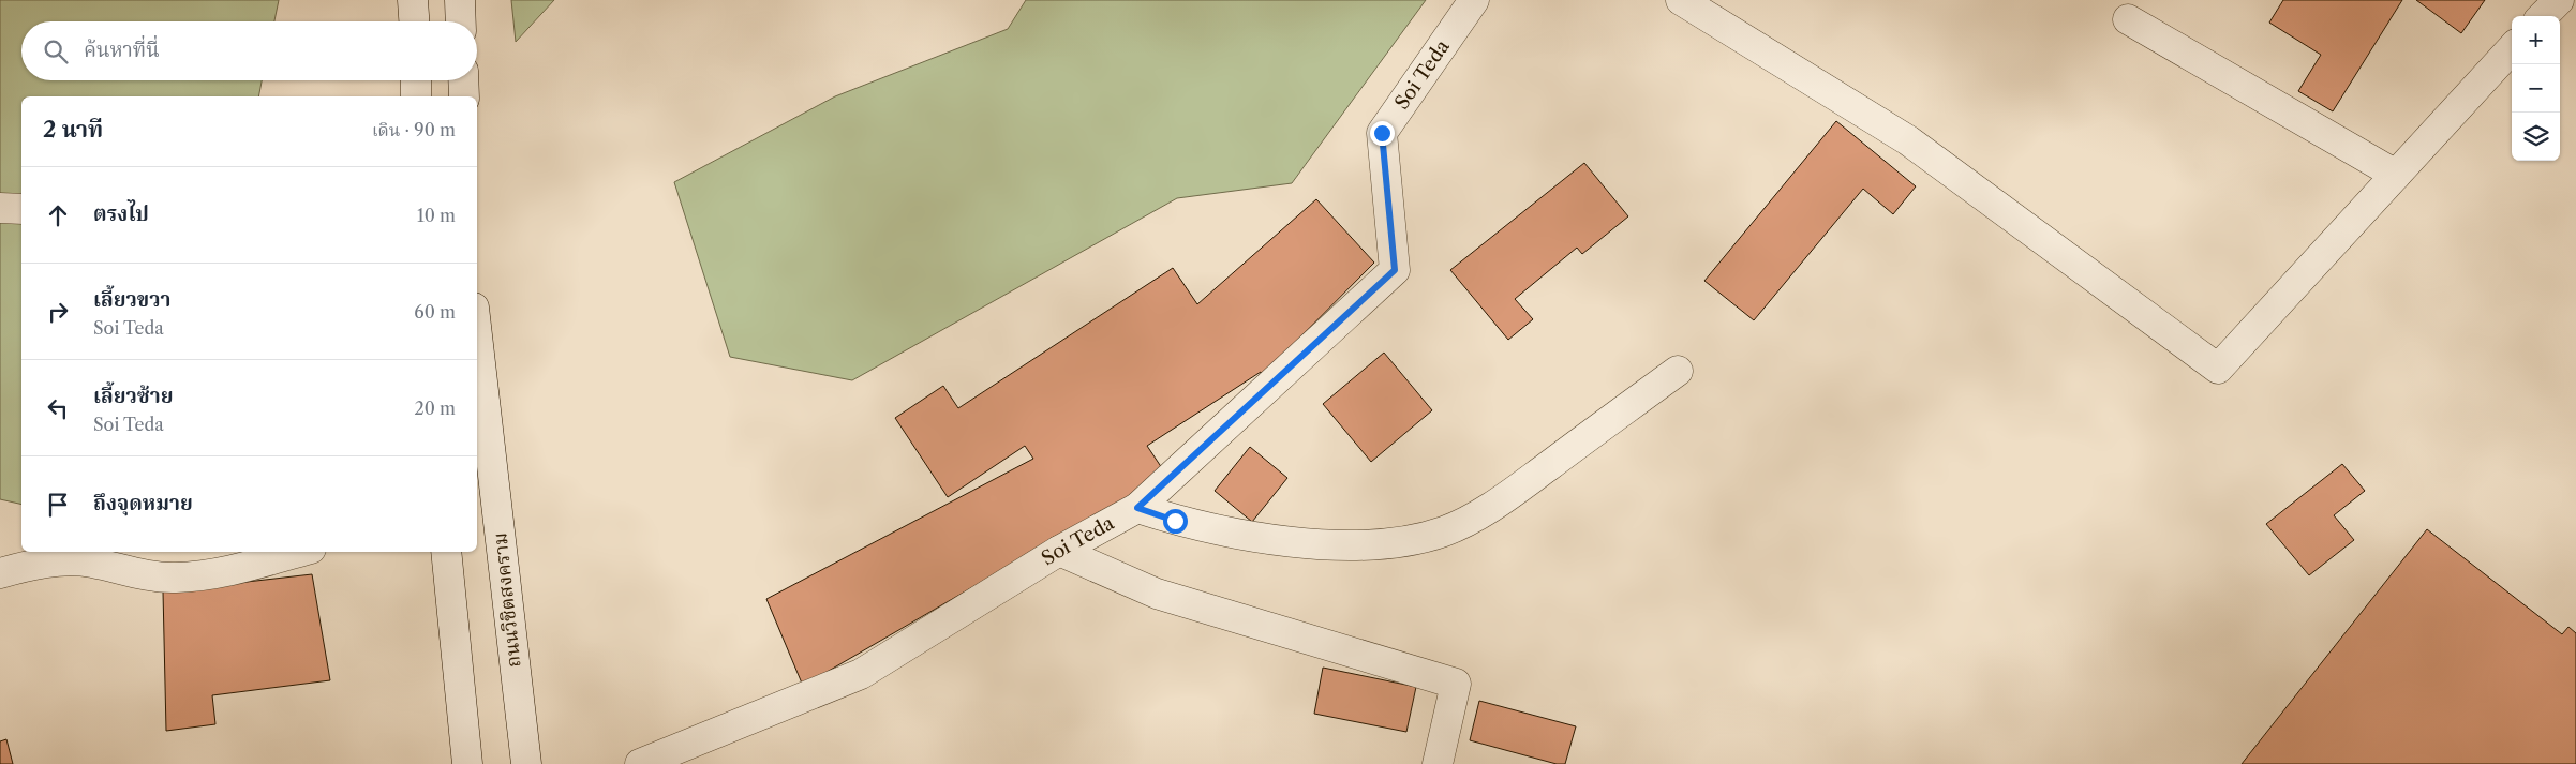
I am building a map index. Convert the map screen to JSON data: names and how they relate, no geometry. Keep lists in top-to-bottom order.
{
  "streets": {
    "street": ["Soi Teda", "ถนนวิชิตสงคราม"]
  },
  "page": {
    "map_buttons": ["+", "−"],
    "search": "ค้นหาที่นี่",
    "heading": ["2 นาที", "เดิน · 90 m"],
    "list": [
      ["ตรงไป", "10 m"],
      ["เลี้ยวขวา", "Soi Teda", "60 m"],
      ["เลี้ยวซ้าย", "Soi Teda", "20 m"],
      "ถึงจุดหมาย"
    ]
  }
}
